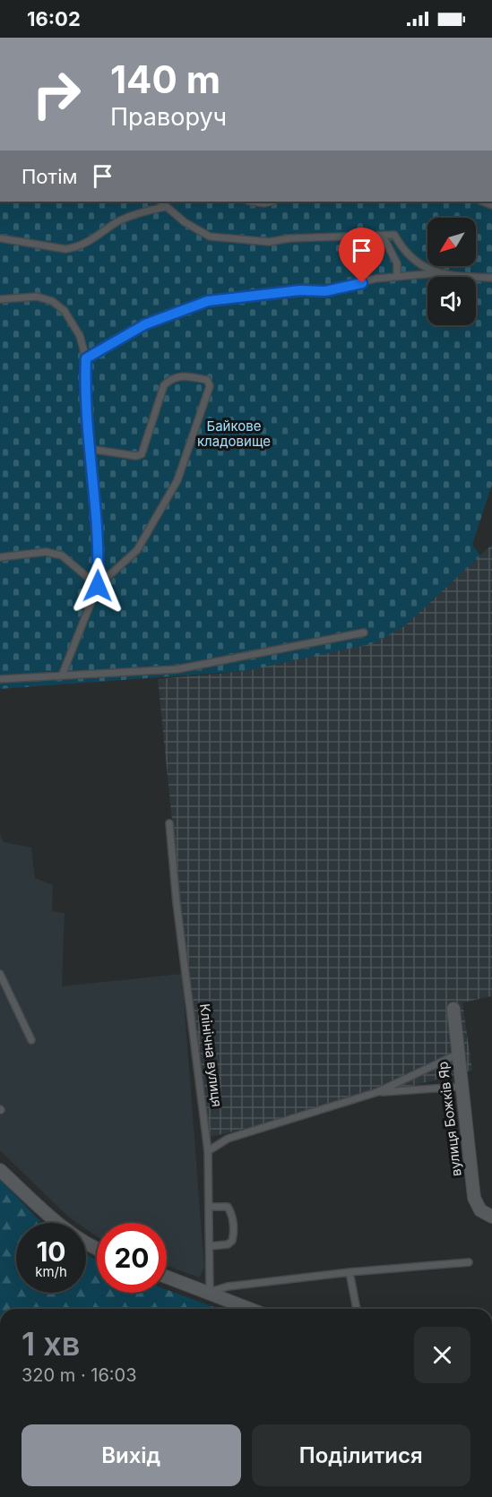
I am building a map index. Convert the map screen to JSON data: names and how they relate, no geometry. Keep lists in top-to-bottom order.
{
  "streets": {
    "street": ["вулиця Божків Яр"],
    "lane": ["Клінічна вулиця"]
  },
  "parks": ["Байкове кладовище"],
  "north": "bottom left",
  "page": {
    "status": "16:02",
    "turn": ["140 m", "Праворуч"],
    "then": "Потім",
    "speed": "10 km/h",
    "limit": "20",
    "heading": ["1 хв", "320 m · 16:03"],
    "buttons": ["Вихід", "Поділитися"]
  }
}
